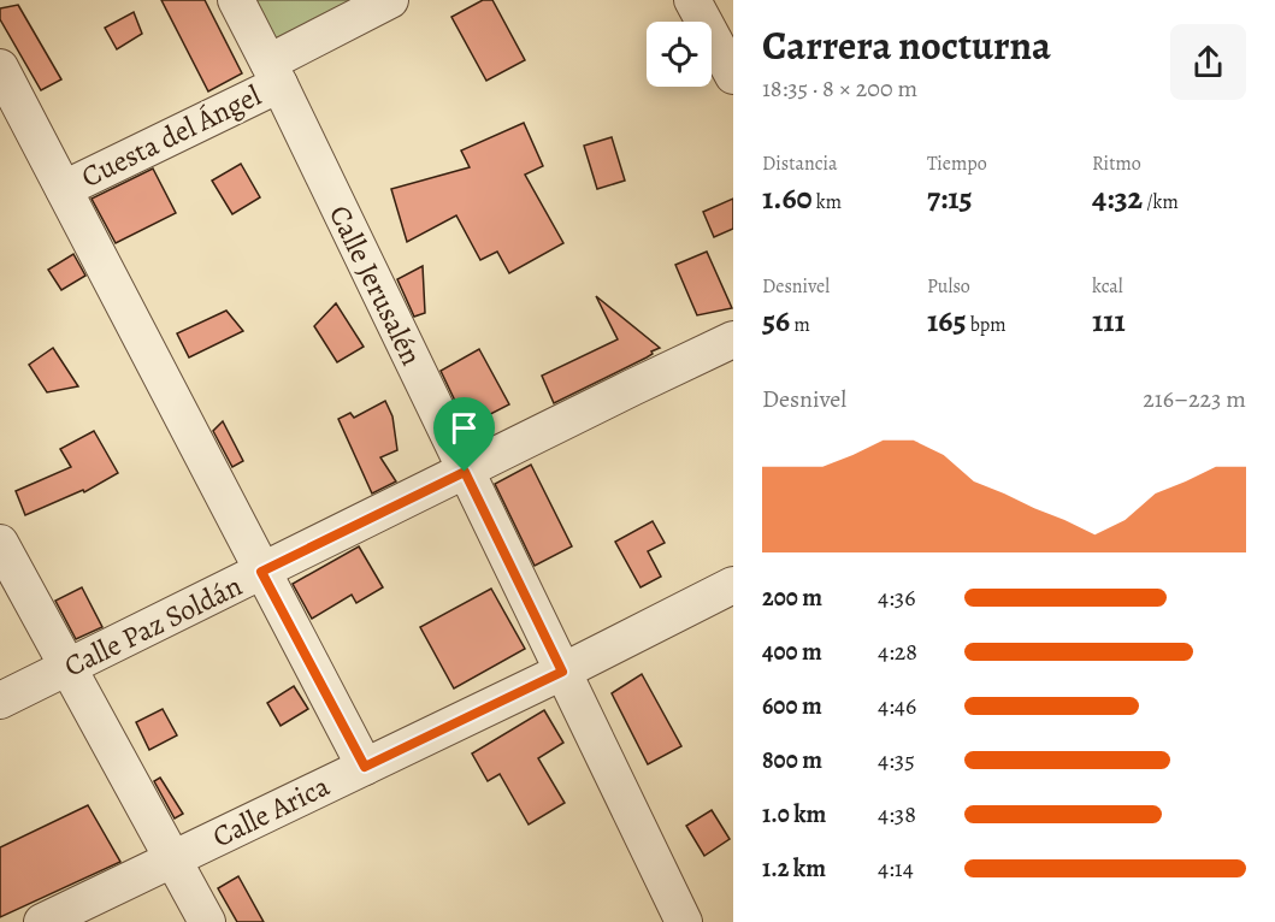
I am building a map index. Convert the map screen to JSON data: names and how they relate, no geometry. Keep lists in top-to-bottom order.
{
  "streets": {
    "street": [
      "Cuesta del Ángel",
      "Calle Jerusalén",
      "Calle Paz Soldán",
      "Calle Arica"
    ]
  },
  "crossings": [
    ["Cuesta del Ángel", "Calle Jerusalén"],
    ["Calle Jerusalén", "Calle Paz Soldán"],
    ["Calle Jerusalén", "Calle Arica"]
  ],
  "page": {
    "heading": ["Carrera nocturna", "18:35 · 8 × 200 m"],
    "stats": [
      ["Distancia", "1.60 km"],
      ["Tiempo", "7:15"],
      ["Ritmo", "4:32 /km"],
      ["Desnivel", "56 m"],
      ["Pulso", "165 bpm"],
      ["kcal", "111"]
    ],
    "chart": ["Desnivel", "216–223 m"],
    "list": [
      {
        "name": "200 m",
        "note": "4:36"
      },
      {
        "name": "400 m",
        "note": "4:28"
      },
      {
        "name": "600 m",
        "note": "4:46"
      },
      {
        "name": "800 m",
        "note": "4:35"
      },
      {
        "name": "1.0 km",
        "note": "4:38"
      },
      {
        "name": "1.2 km",
        "note": "4:14"
      }
    ]
  }
}
